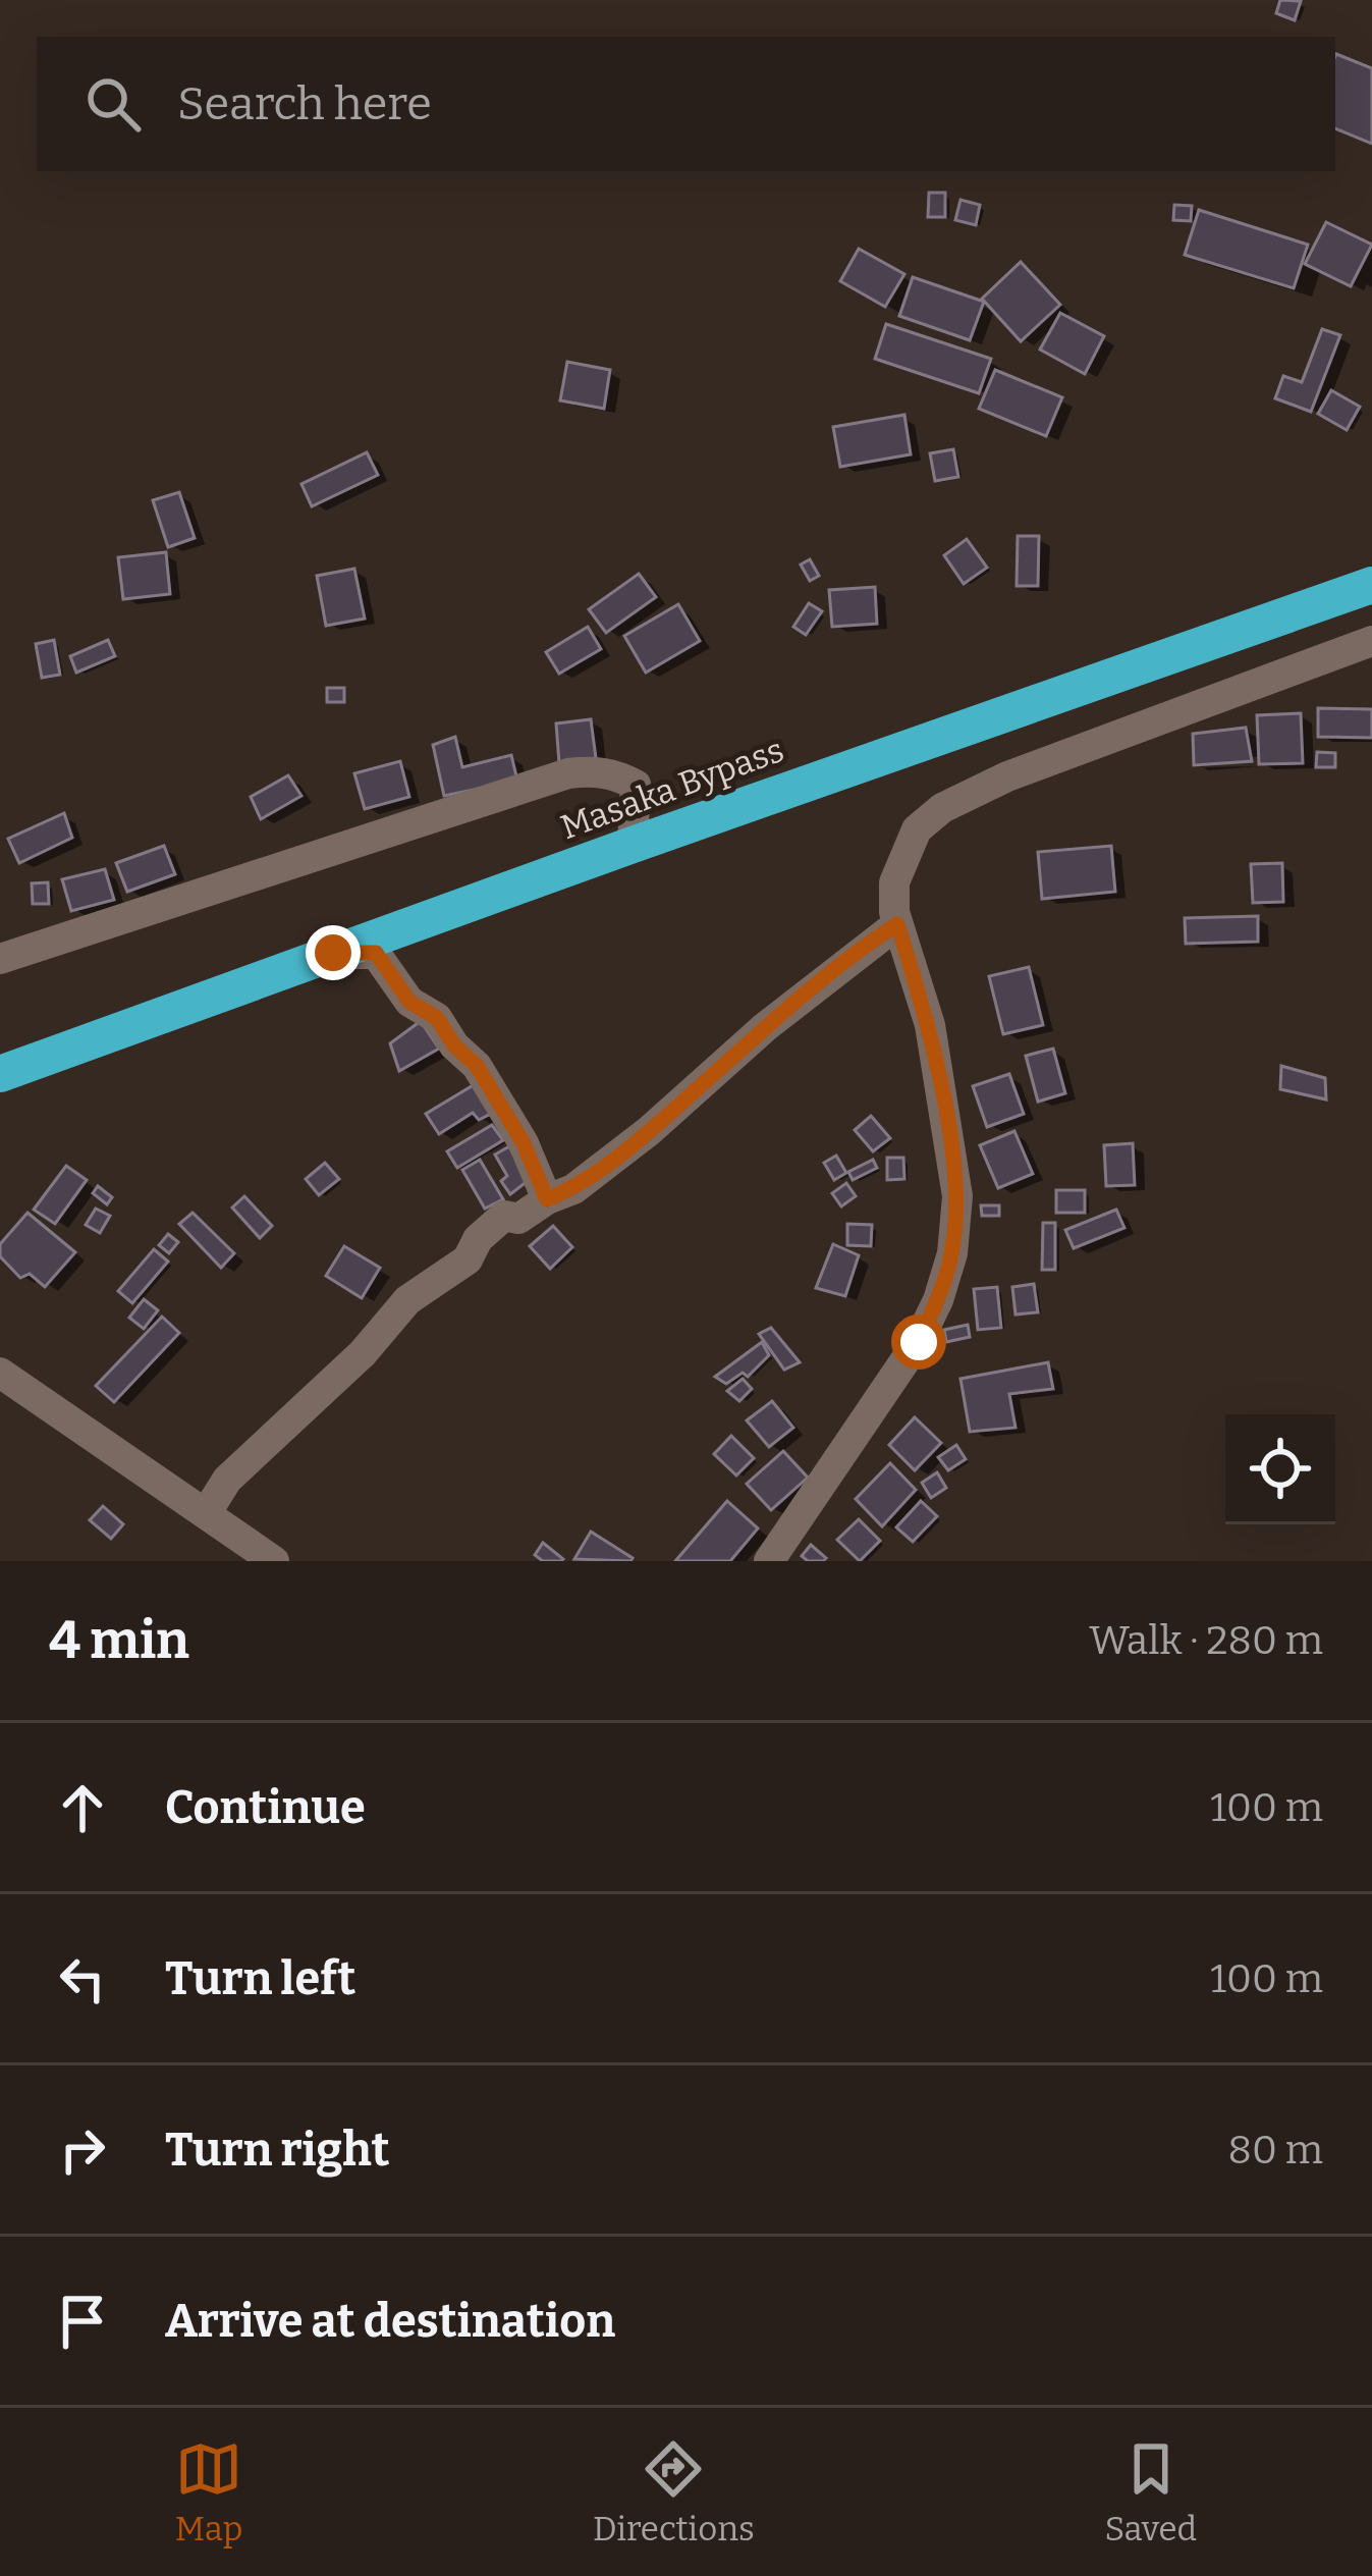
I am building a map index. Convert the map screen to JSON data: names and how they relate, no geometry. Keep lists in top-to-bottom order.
{
  "streets": {
    "highway": ["Masaka Bypass"]
  },
  "page": {
    "search": "Search here",
    "heading": ["4 min", "Walk · 280 m"],
    "list": [
      ["Continue", "100 m"],
      ["Turn left", "100 m"],
      ["Turn right", "80 m"],
      "Arrive at destination"
    ],
    "nav": ["Map", "Directions", "Saved"]
  }
}
